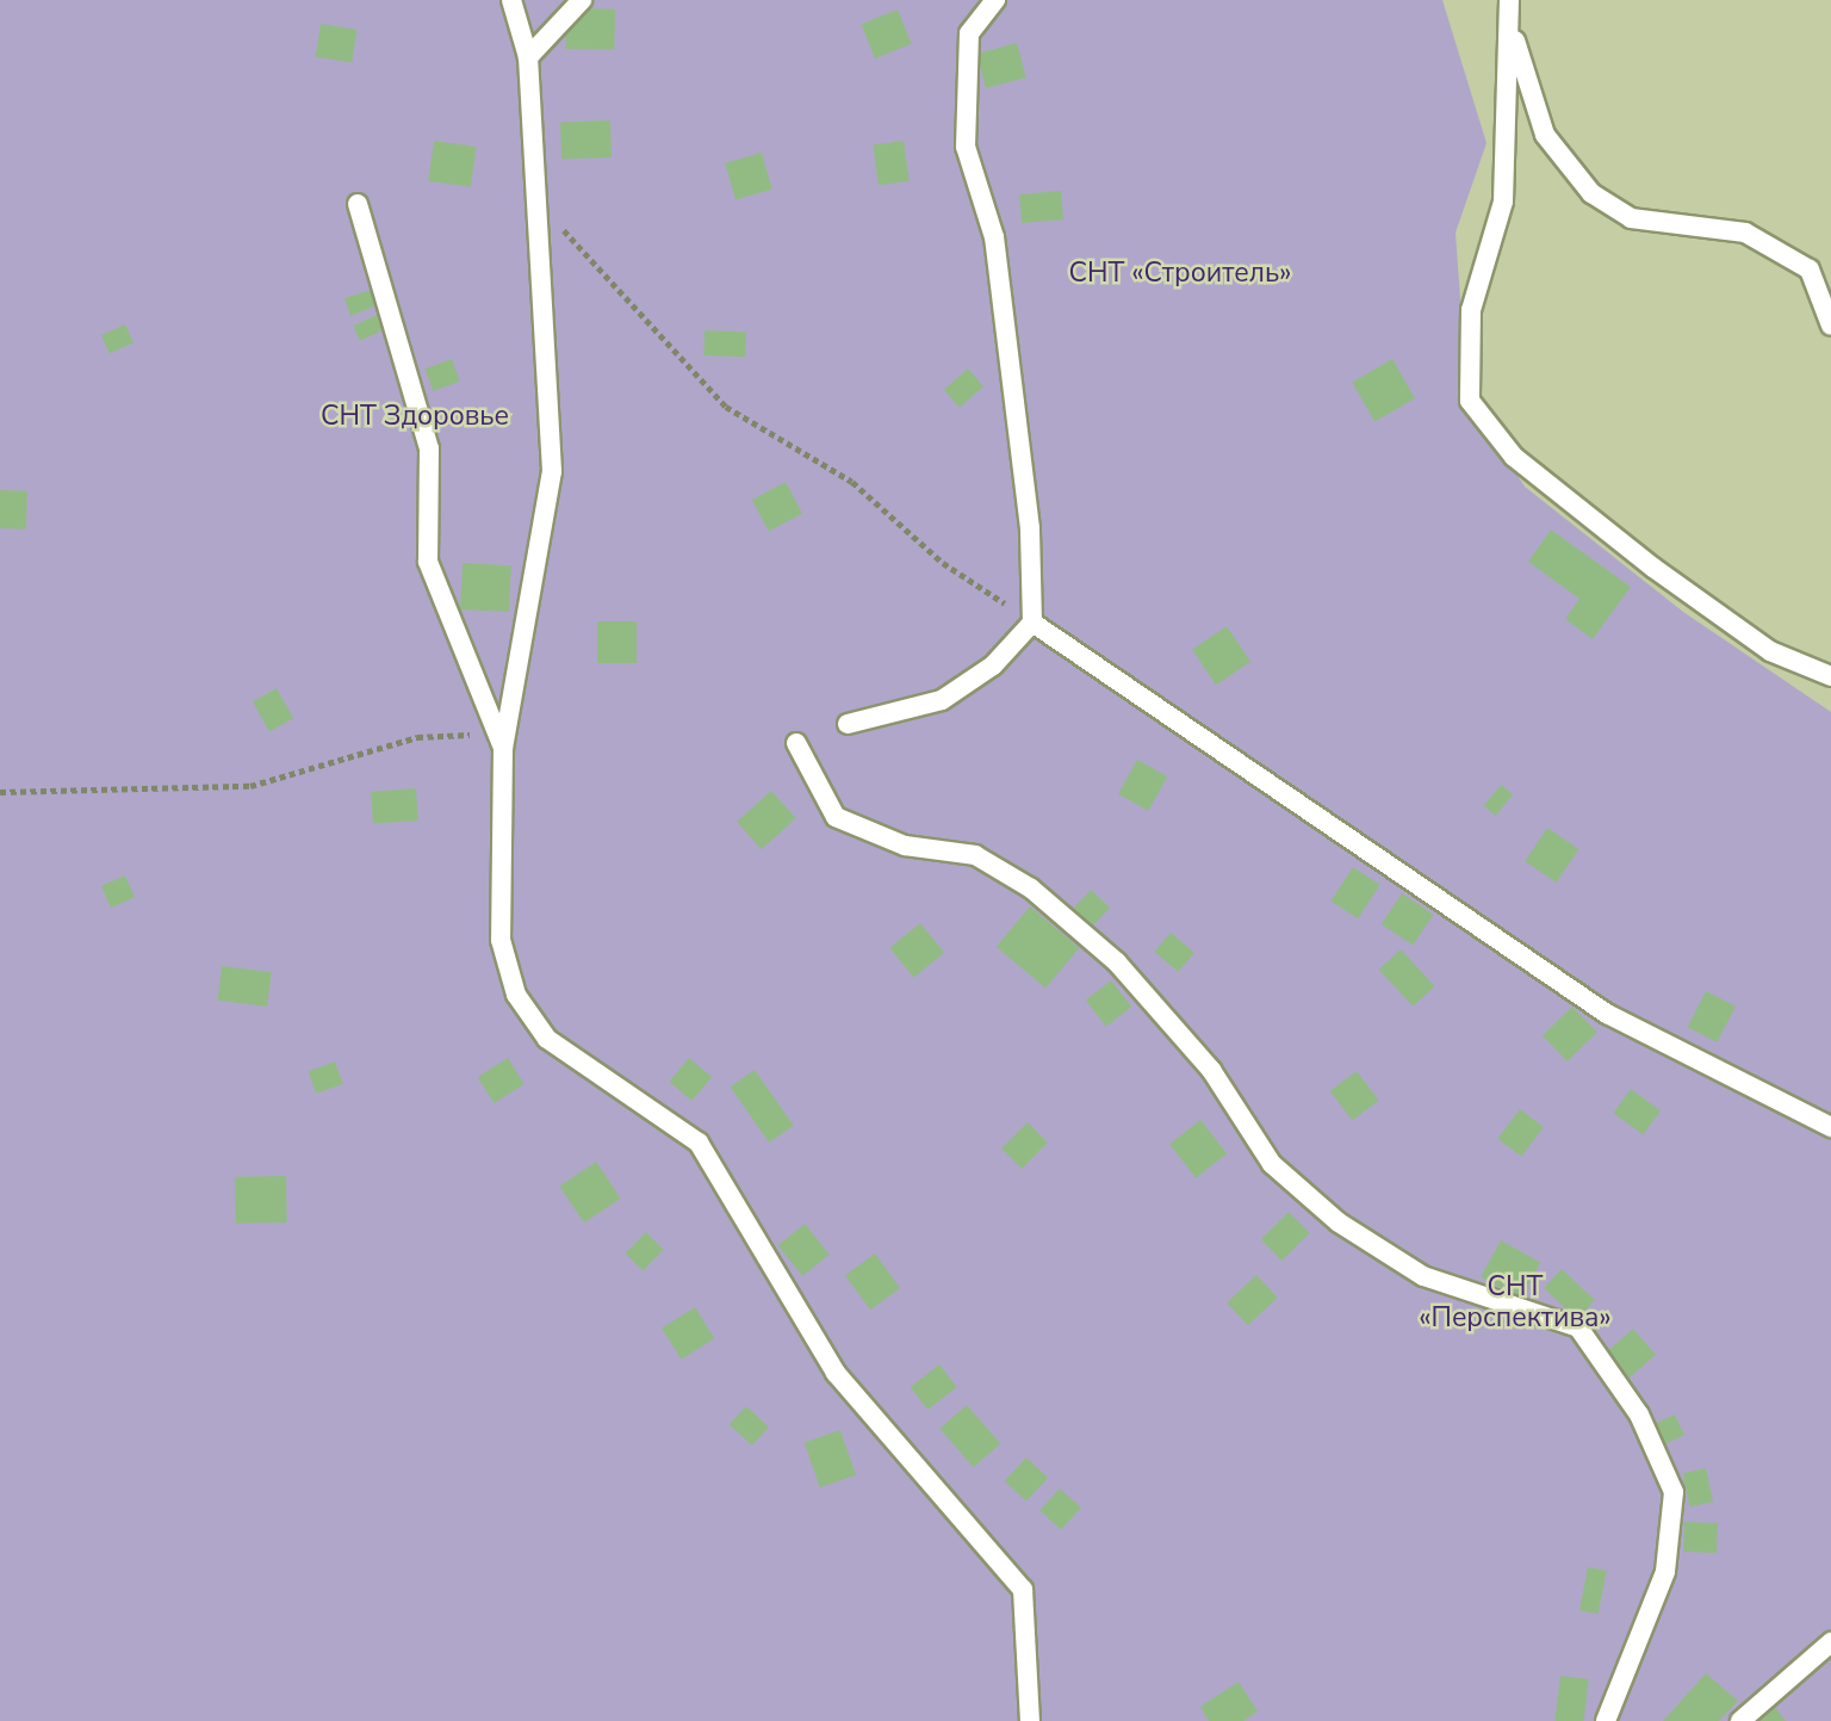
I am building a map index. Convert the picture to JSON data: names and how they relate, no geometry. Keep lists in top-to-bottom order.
{
  "parks": ["СНТ «Строитель»", "СНТ Здоровье", "СНТ «Перспектива»"]
}
